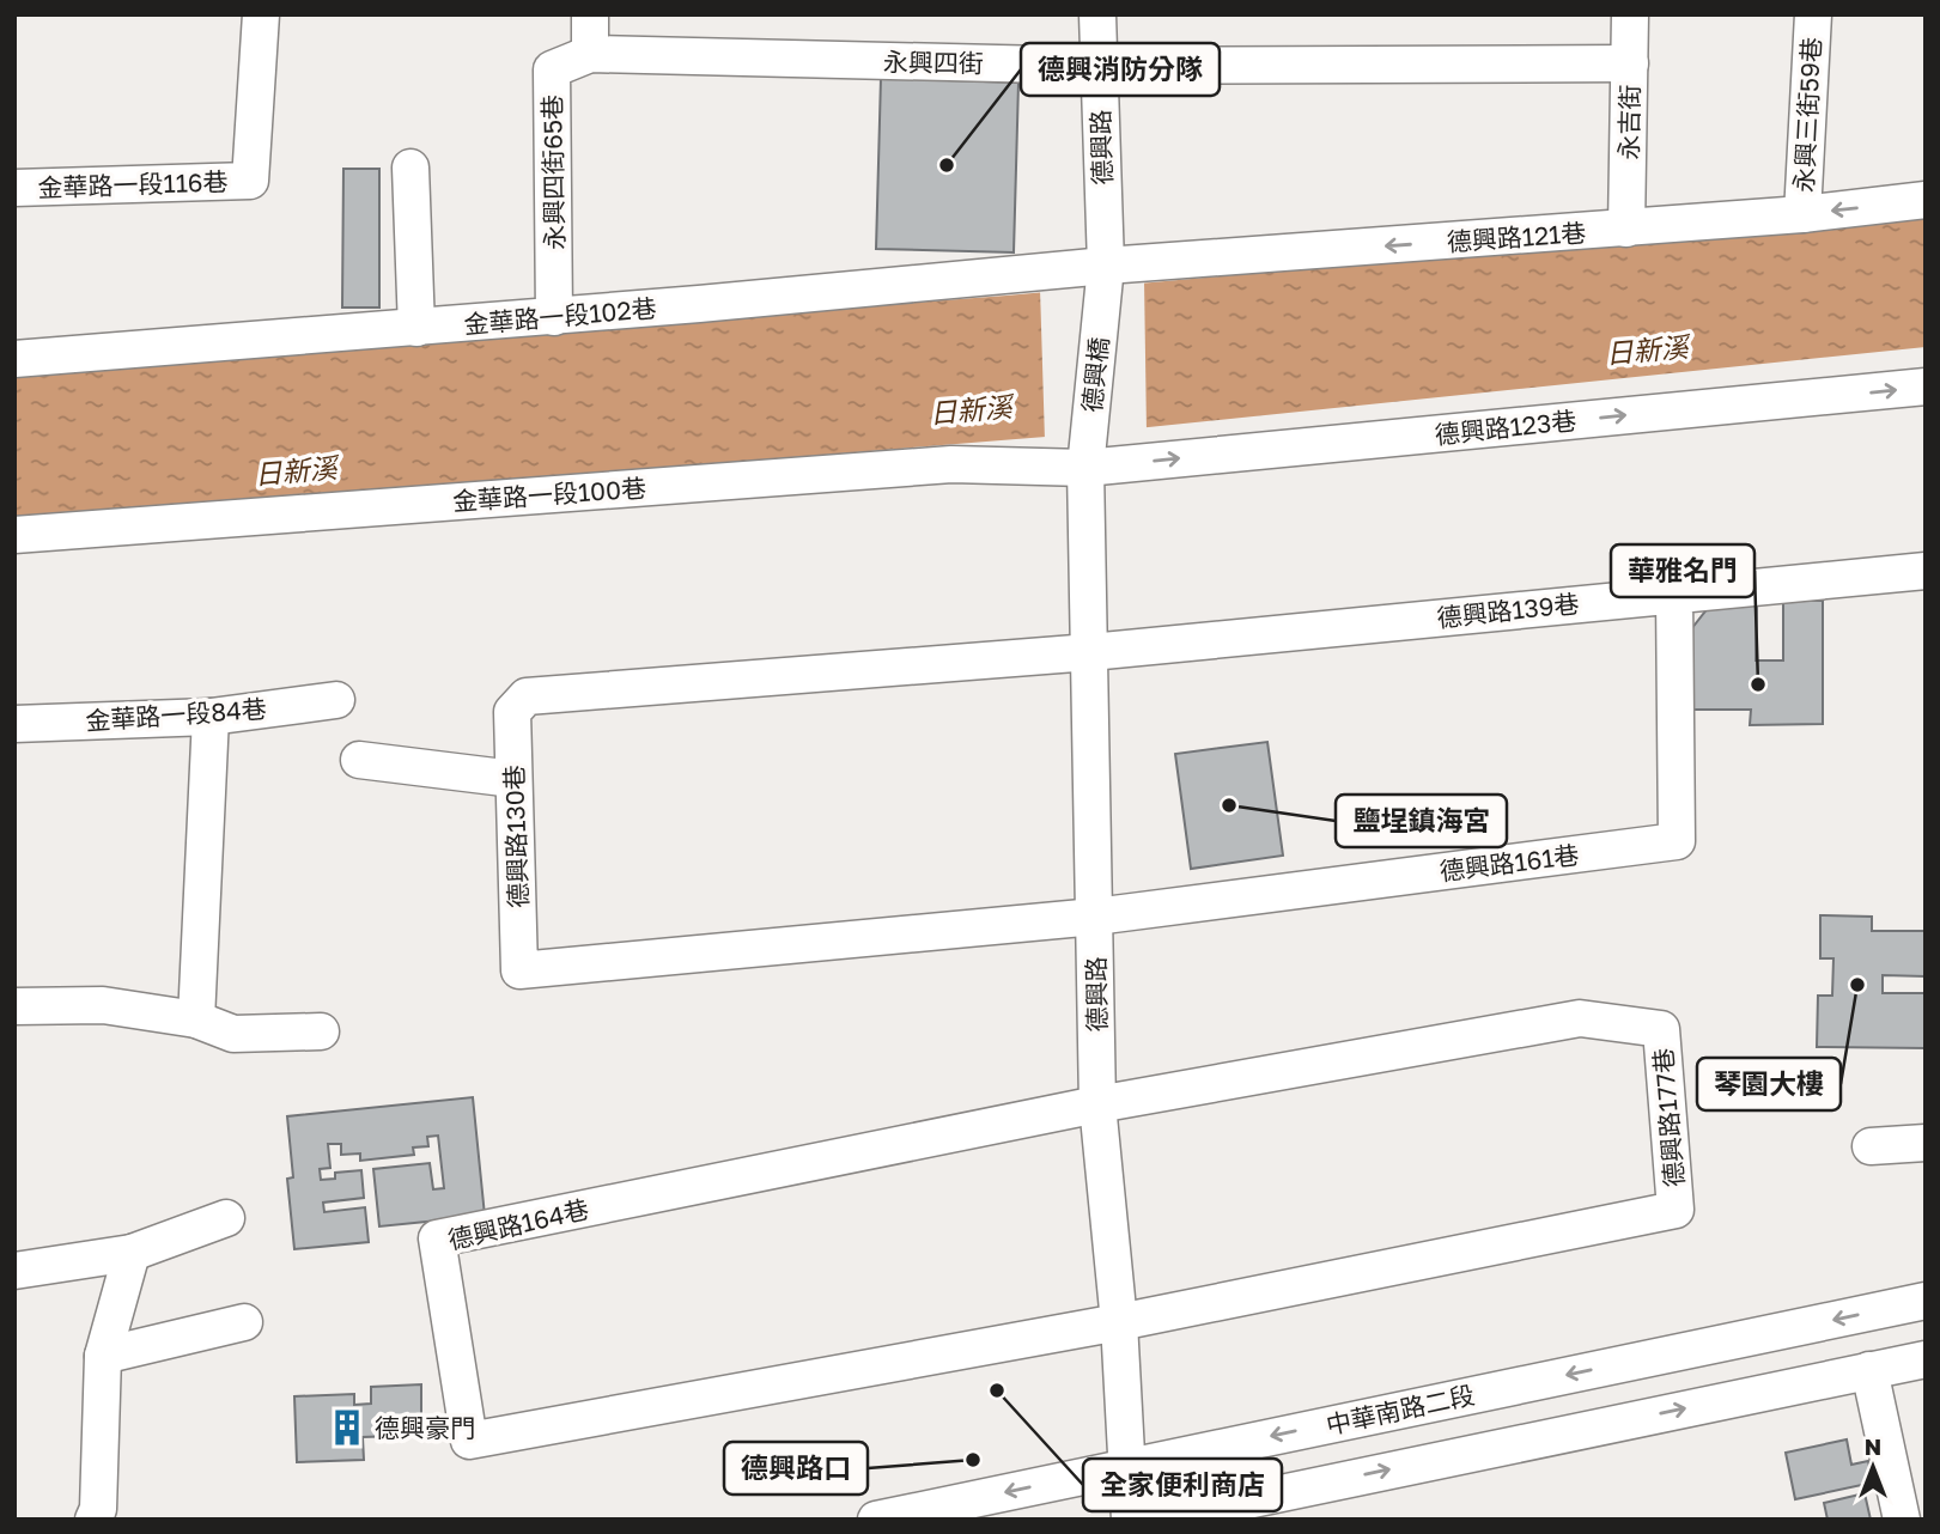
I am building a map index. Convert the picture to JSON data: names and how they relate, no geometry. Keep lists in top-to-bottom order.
{
  "streets": {
    "street": [
      "永興四街",
      "永興三街59巷",
      "永吉街",
      "德興路",
      "永興四街65巷",
      "金華路一段116巷",
      "德興路121巷",
      "金華路一段102巷",
      "德興橋",
      "德興路123巷",
      "金華路一段100巷",
      "德興路139巷",
      "金華路一段84巷",
      "德興路130巷",
      "德興路161巷",
      "德興路177巷",
      "德興路164巷",
      "中華南路二段"
    ]
  },
  "crossings": [
    ["永興四街", "永吉街"],
    ["永興四街", "德興路"],
    ["永興四街", "永興四街65巷"],
    ["永興三街59巷", "德興路121巷"],
    ["永吉街", "德興路121巷"],
    ["德興路", "德興路121巷"],
    ["德興路", "金華路一段102巷"],
    ["德興路", "德興橋"],
    ["德興路", "德興路123巷"],
    ["德興路", "金華路一段100巷"],
    ["德興路", "德興路139巷"],
    ["德興路", "德興路130巷"],
    ["德興路", "德興路161巷"],
    ["德興路", "德興路177巷"],
    ["德興路", "德興路164巷"],
    ["德興路", "中華南路二段"],
    ["永興四街65巷", "金華路一段102巷"],
    ["德興路121巷", "金華路一段102巷"],
    ["德興路121巷", "德興橋"],
    ["金華路一段102巷", "德興橋"],
    ["德興橋", "德興路123巷"],
    ["德興橋", "金華路一段100巷"],
    ["德興路123巷", "金華路一段100巷"],
    ["德興路139巷", "德興路130巷"],
    ["德興路139巷", "德興路161巷"],
    ["德興路130巷", "德興路161巷"],
    ["德興路177巷", "德興路164巷"]
  ],
  "one_way": ["德興路121巷", "德興路123巷"],
  "water": ["日新溪"],
  "places": {
    "other": [
      "德興消防分隊",
      "華雅名門",
      "鹽埕鎮海宮",
      "琴園大樓",
      "全家便利商店",
      "德興路口"
    ],
    "building": ["德興豪門"]
  },
  "north": "top"
}
